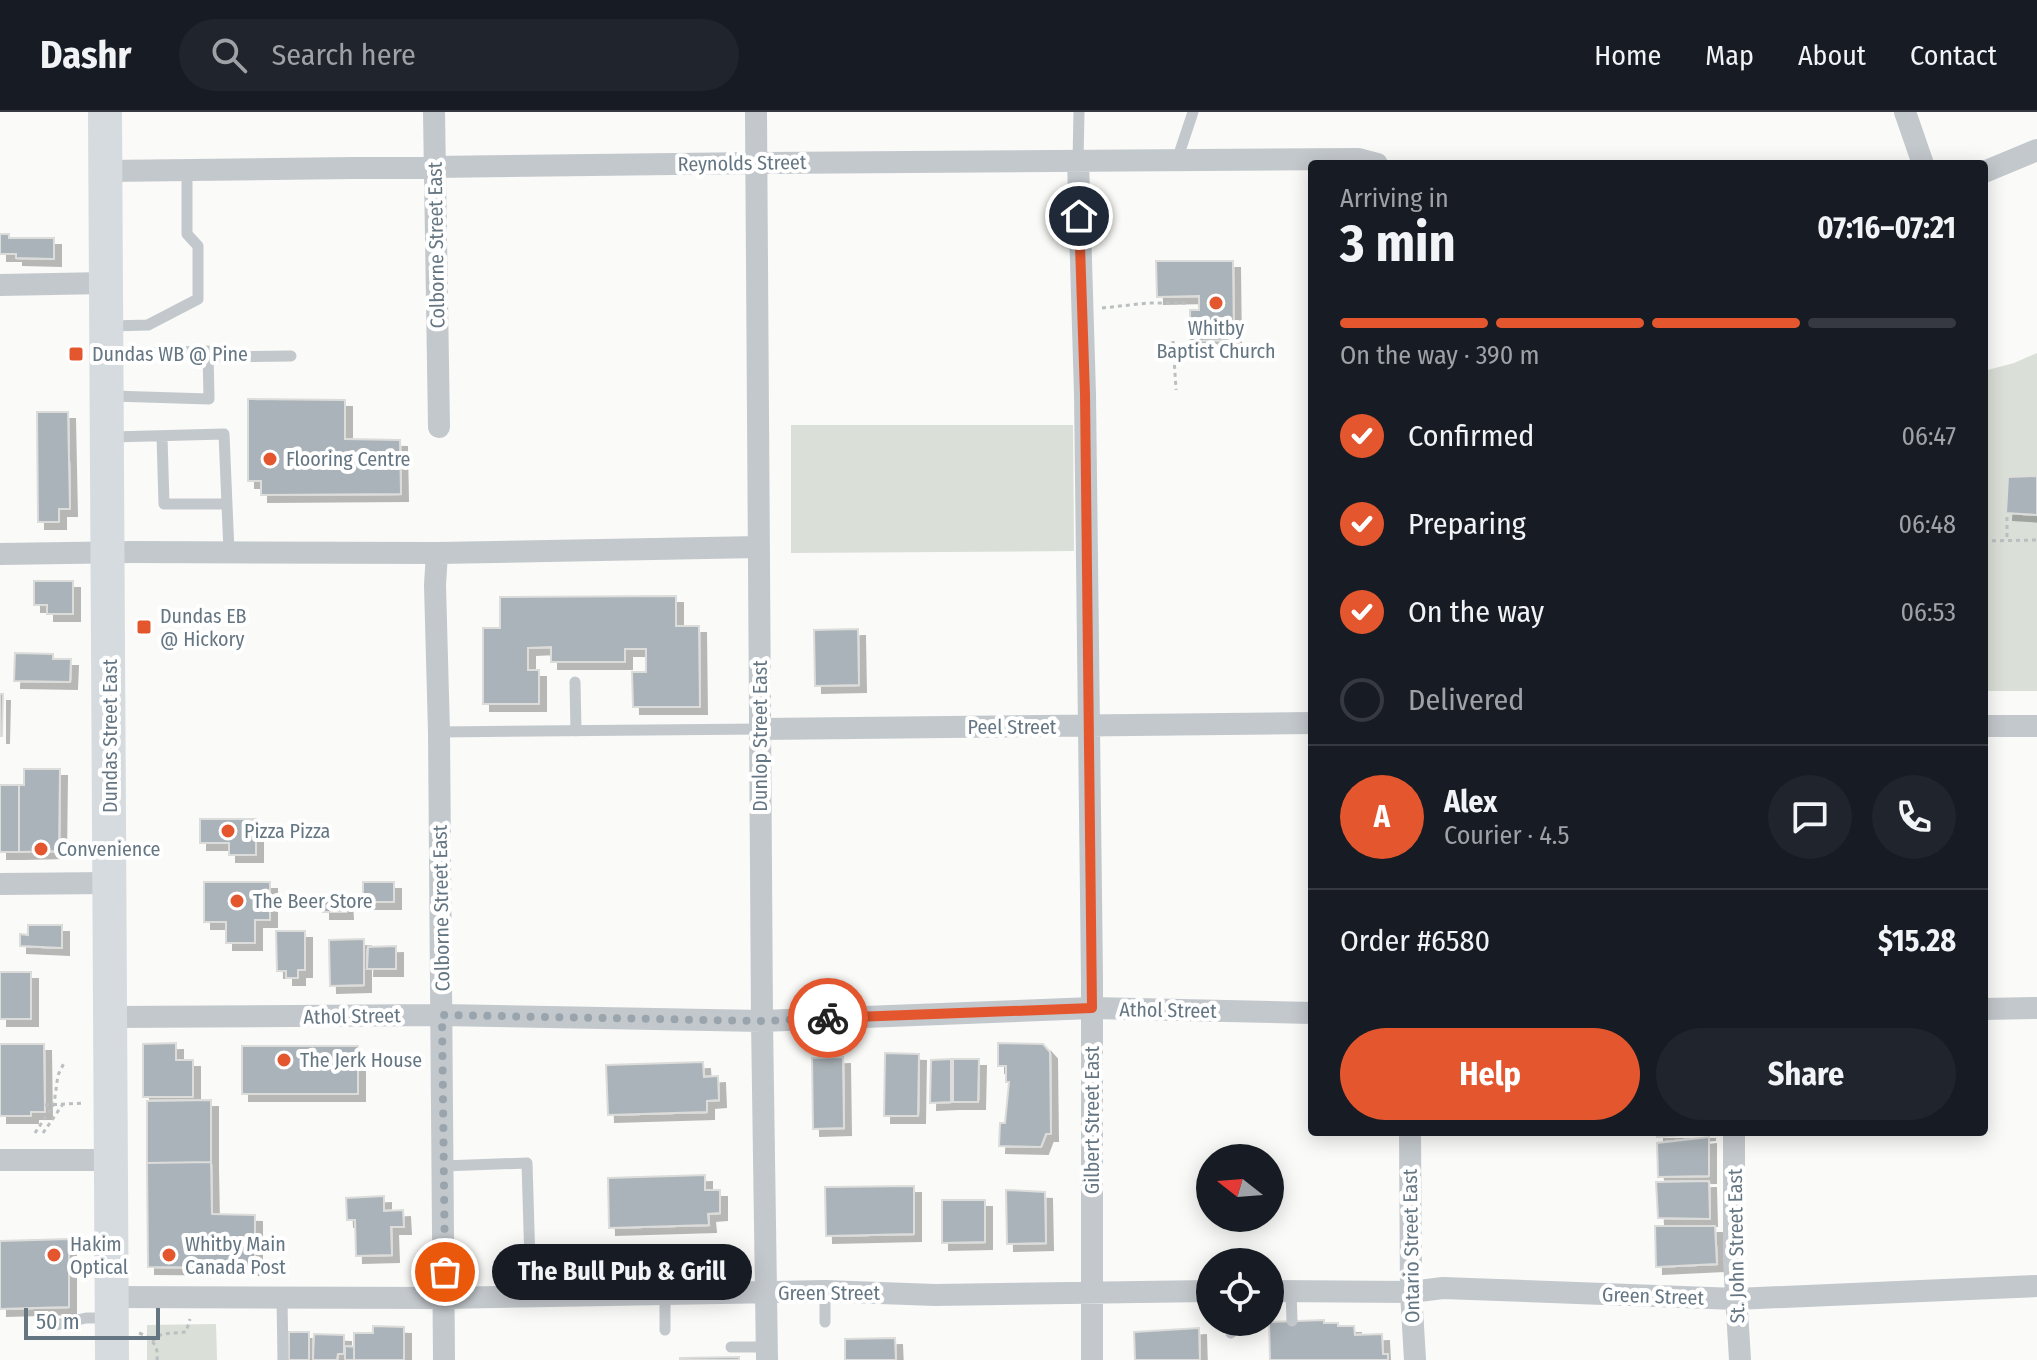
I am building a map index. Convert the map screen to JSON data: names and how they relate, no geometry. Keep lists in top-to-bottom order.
{
  "streets": {
    "main road": ["Dundas Street East"],
    "street": [
      "Reynolds Street",
      "Colborne Street East",
      "Peel Street",
      "Dunlop Street East",
      "Athol Street",
      "Gilbert Street East",
      "Ontario Street East",
      "St. John Street East",
      "Green Street"
    ]
  },
  "crossings": [
    ["Reynolds Street", "Colborne Street East"],
    ["Reynolds Street", "Dundas Street East"],
    ["Reynolds Street", "Dunlop Street East"],
    ["Reynolds Street", "Gilbert Street East"],
    ["Colborne Street East", "Athol Street"],
    ["Colborne Street East", "Green Street"],
    ["Peel Street", "Dunlop Street East"],
    ["Peel Street", "Gilbert Street East"],
    ["Dundas Street East", "Athol Street"],
    ["Dundas Street East", "Green Street"],
    ["Dunlop Street East", "Athol Street"],
    ["Dunlop Street East", "Green Street"],
    ["Athol Street", "Gilbert Street East"],
    ["Gilbert Street East", "Green Street"],
    ["Ontario Street East", "Green Street"],
    ["St. John Street East", "Green Street"]
  ],
  "places": {
    "other": [
      "Whitby Baptist Church",
      "Flooring Centre",
      "Pizza Pizza",
      "Convenience",
      "The Beer Store",
      "The Jerk House",
      "Hakim Optical",
      "Whitby Main Canada Post",
      "The Bull Pub & Grill"
    ],
    "transit": ["Dundas WB @ Pine", "Dundas EB @ Hickory"]
  },
  "scale_bar": "50 m",
  "north": "left",
  "page": {
    "header": "Dashr",
    "search": "Search here",
    "nav": [
      "Home",
      "Map",
      "About",
      "Contact"
    ],
    "heading": ["3 min", "Arriving in", "07:16–07:21"],
    "panel": [
      "Alex",
      "Courier · 4.5",
      "Order #6580",
      "$15.28"
    ],
    "bar": "On the way · 390 m",
    "list": [
      ["Confirmed", "06:47"],
      ["Preparing", "06:48"],
      ["On the way", "06:53"],
      "Delivered"
    ],
    "round": "A",
    "buttons": ["Help", "Share"],
    "bubble": "The Bull Pub & Grill",
    "scale": "50 m"
  }
}
